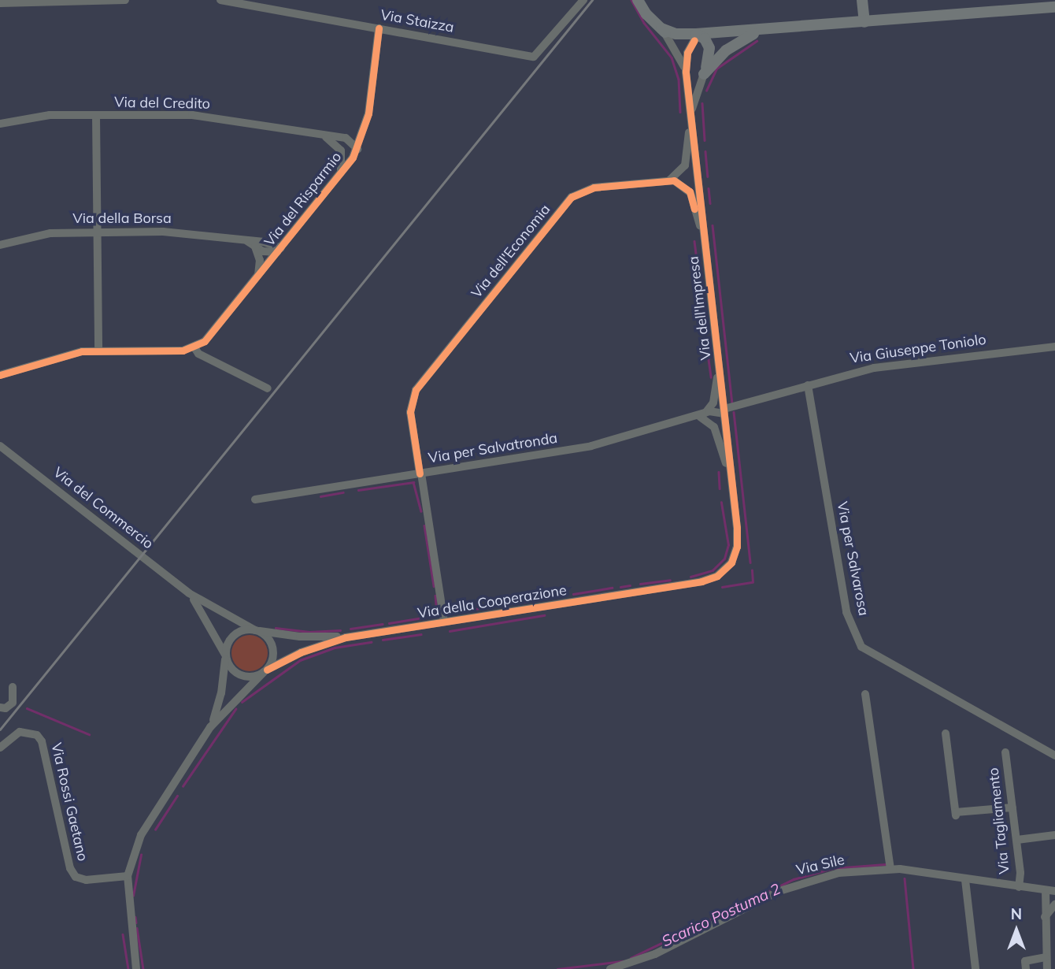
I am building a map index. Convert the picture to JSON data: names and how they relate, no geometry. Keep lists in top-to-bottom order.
{
  "streets": {
    "street": [
      "Via Staizza",
      "Via del Credito",
      "Via del Risparmio",
      "Via della Borsa",
      "Via dell'Economia",
      "Via dell'Impresa",
      "Via Giuseppe Toniolo",
      "Via per Salvatronda",
      "Via del Commercio",
      "Via per Salvarosa",
      "Via della Cooperazione",
      "Via Rossi Gaetano",
      "Via Tagliamento",
      "Via Sile"
    ]
  },
  "crossings": [
    ["Via Staizza", "Via del Risparmio"],
    ["Via del Risparmio", "Via della Borsa"],
    ["Via dell'Economia", "Via per Salvatronda"],
    ["Via dell'Economia", "Via della Cooperazione"],
    ["Via dell'Impresa", "Via Giuseppe Toniolo"],
    ["Via dell'Impresa", "Via per Salvatronda"],
    ["Via dell'Impresa", "Via della Cooperazione"],
    ["Via Giuseppe Toniolo", "Via per Salvatronda"],
    ["Via Giuseppe Toniolo", "Via per Salvarosa"],
    ["Via del Commercio", "Via della Cooperazione"],
    ["Via della Cooperazione", "Via Rossi Gaetano"],
    ["Via Tagliamento", "Via Sile"]
  ],
  "water": ["Scarico Postuma 2"],
  "north": "top"
}
